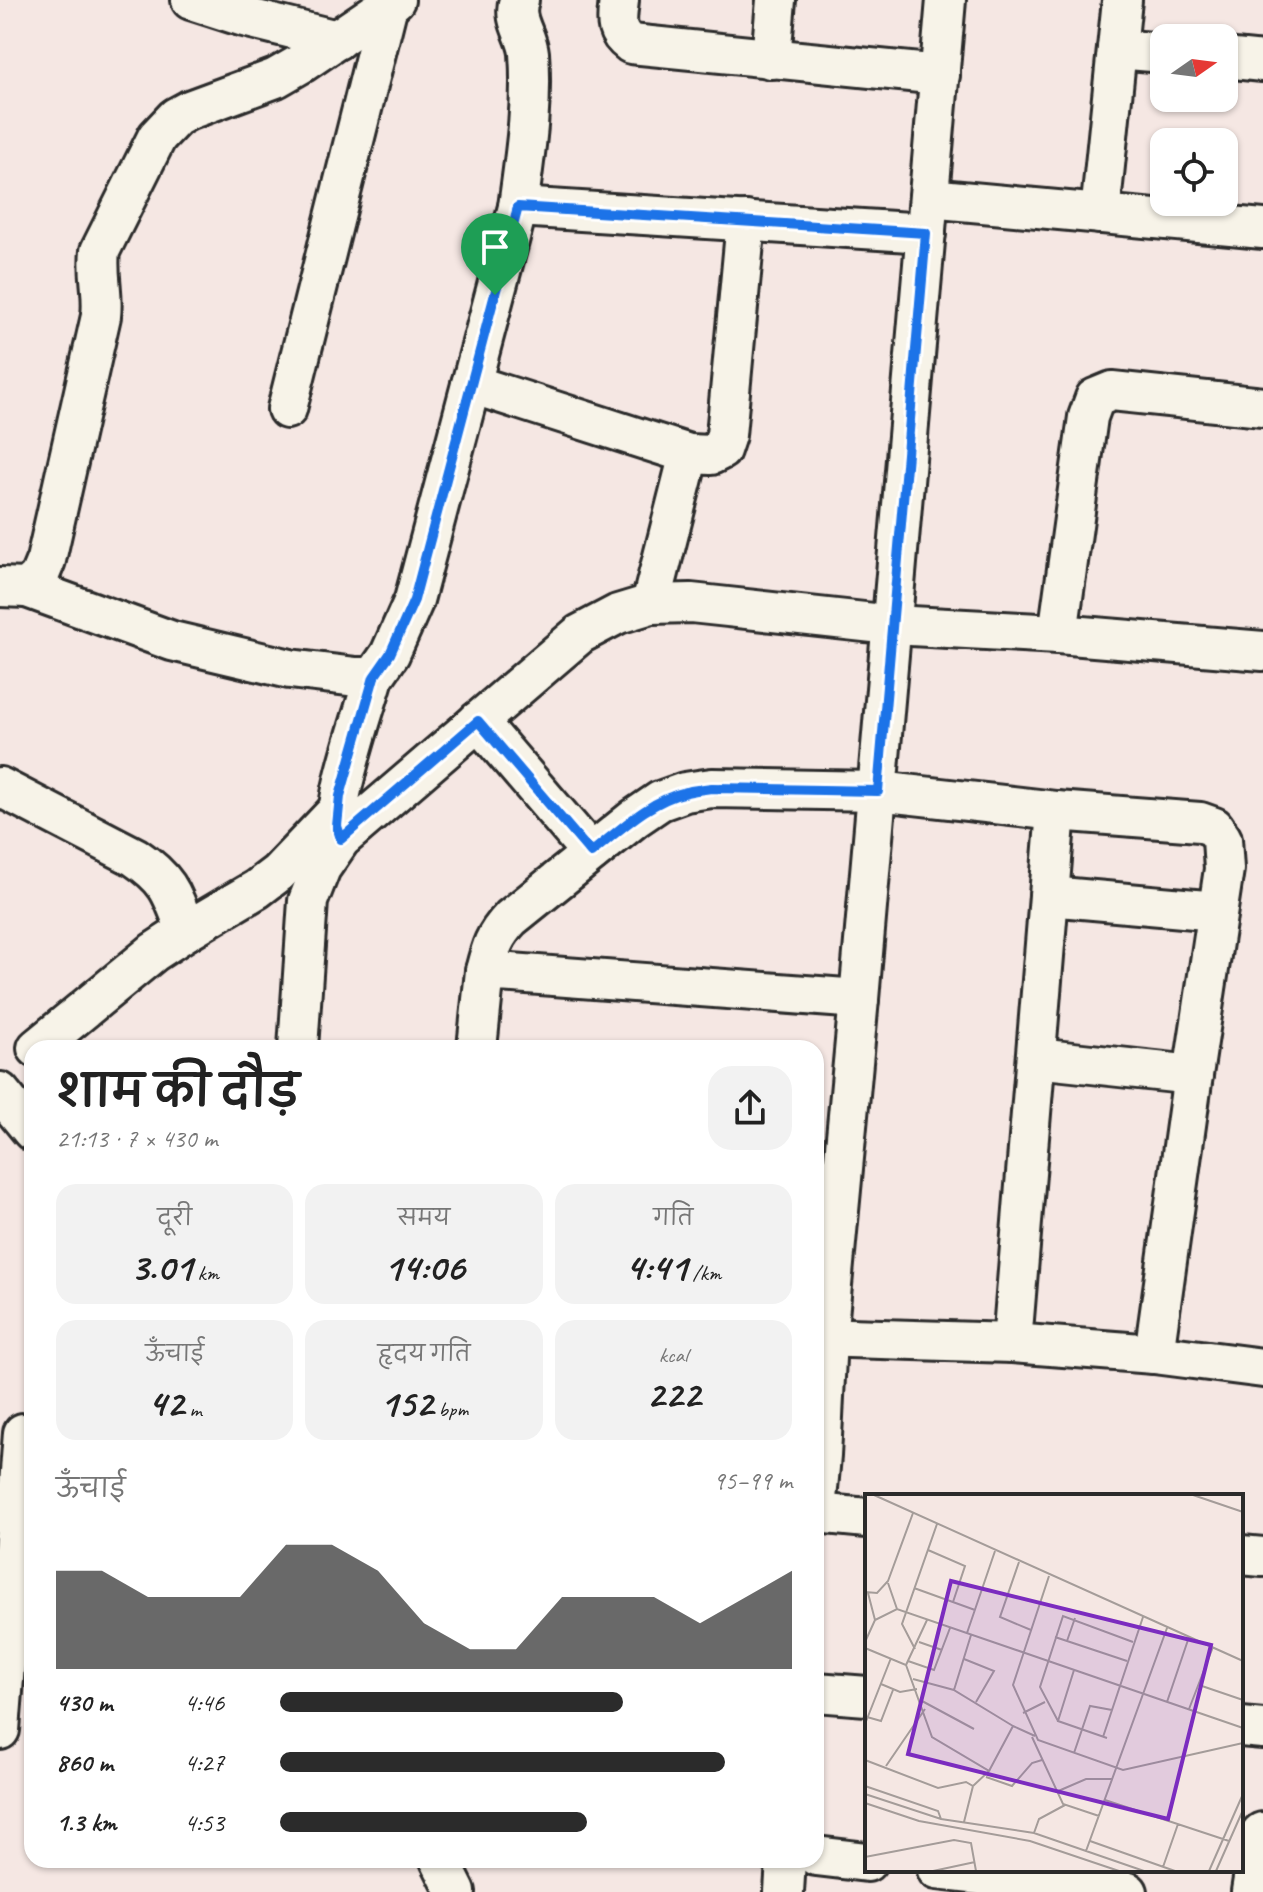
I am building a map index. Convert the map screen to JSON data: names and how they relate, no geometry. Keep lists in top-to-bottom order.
{
  "north": "right",
  "page": {
    "heading": ["शाम की दौड़", "21:13 · 7 × 430 m"],
    "stats": [
      ["दूरी", "3.01 km"],
      ["समय", "14:06"],
      ["गति", "4:41 /km"],
      ["ऊँचाई", "42 m"],
      ["हृदय गति", "152 bpm"],
      ["kcal", "222"]
    ],
    "chart": ["ऊँचाई", "95–99 m"],
    "list": [
      {
        "name": "430 m",
        "note": "4:46"
      },
      {
        "name": "860 m",
        "note": "4:27"
      },
      {
        "name": "1.3 km",
        "note": "4:53"
      }
    ]
  }
}
